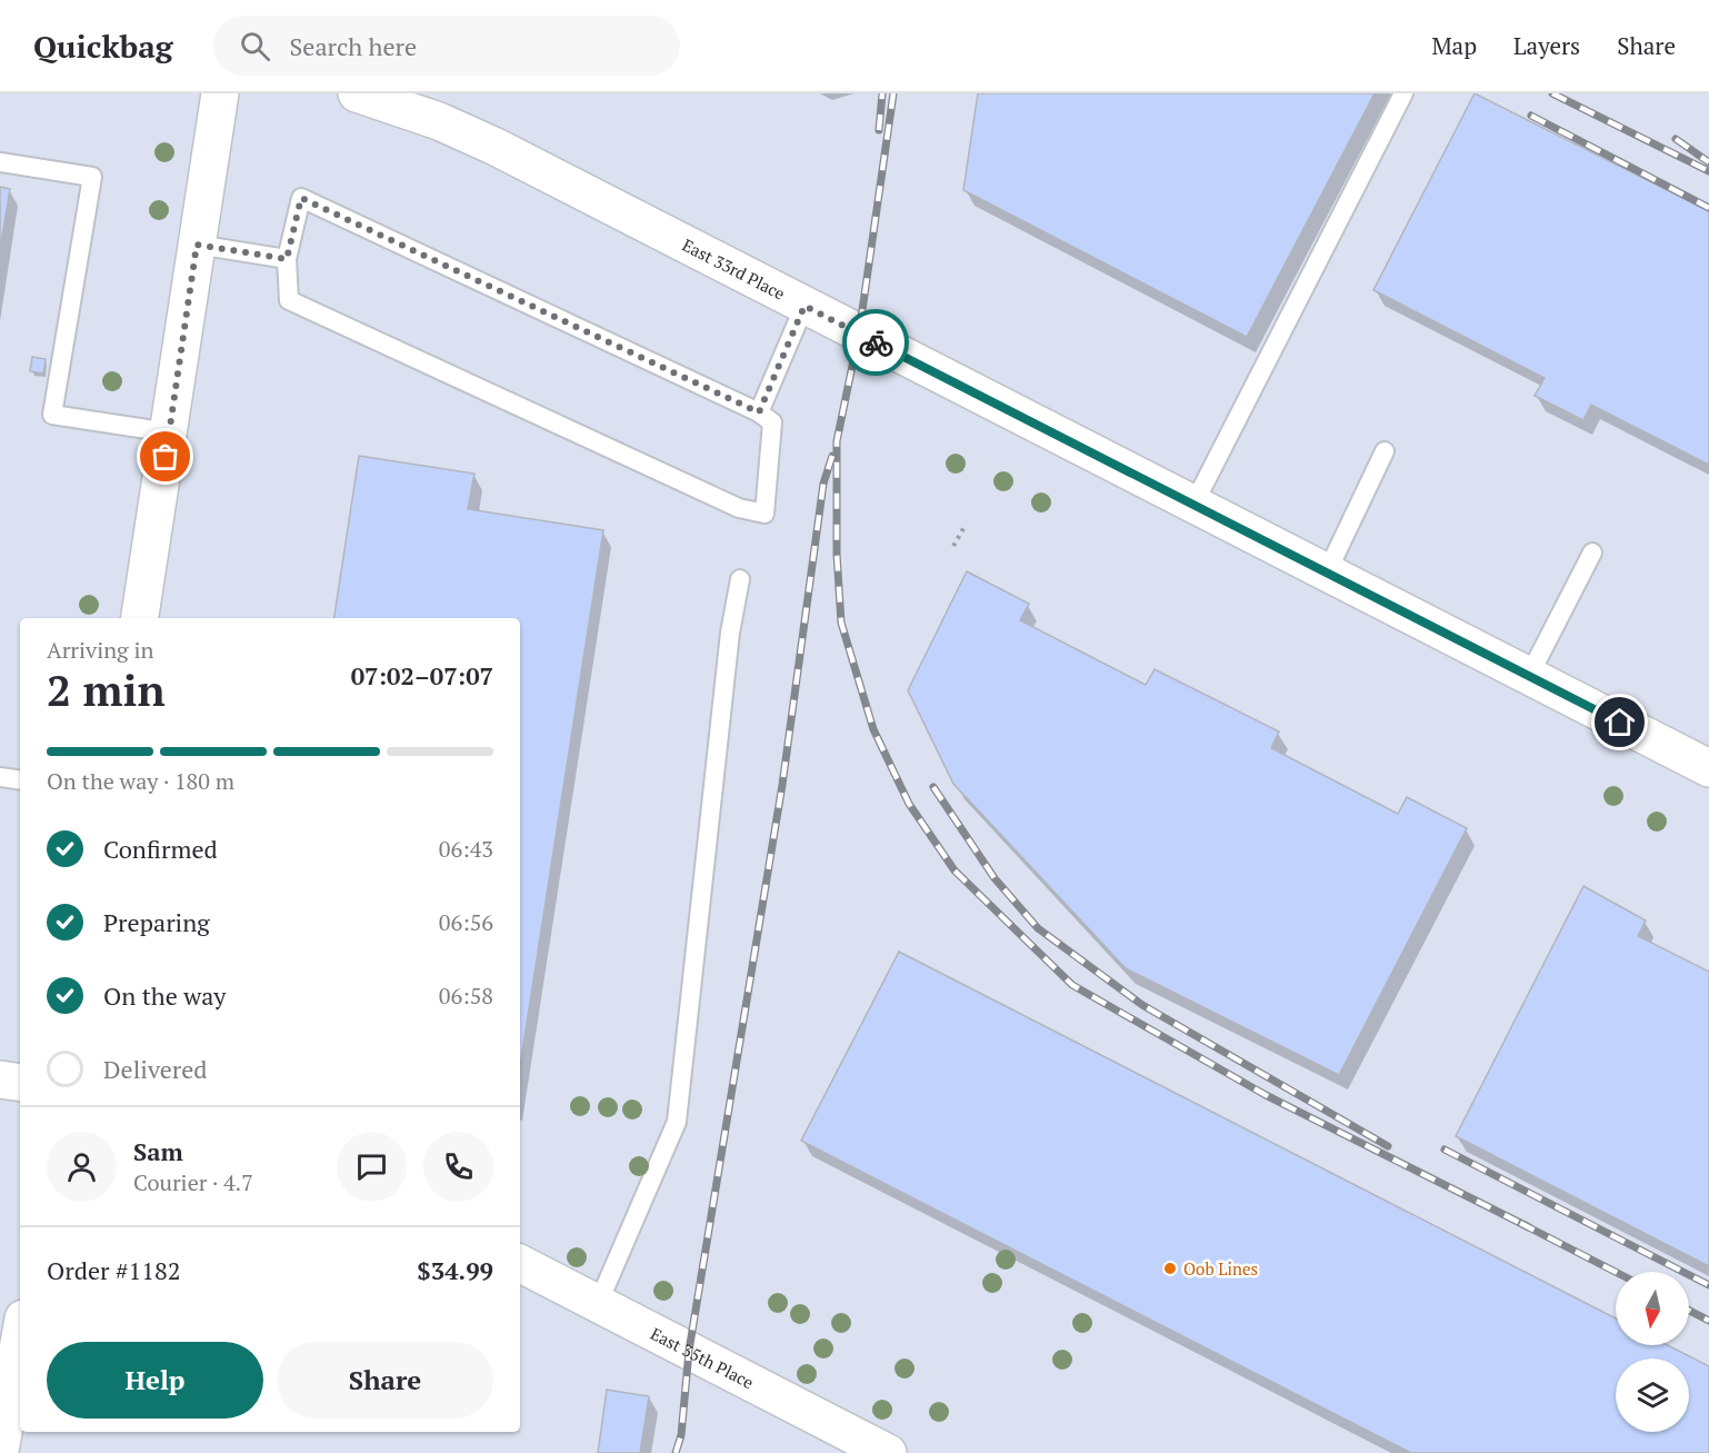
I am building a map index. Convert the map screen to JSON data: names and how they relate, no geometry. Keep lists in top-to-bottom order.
{
  "streets": {
    "street": ["East 33rd Place", "East 35th Place"]
  },
  "places": ["Oob Lines"],
  "north": "bottom",
  "page": {
    "header": "Quickbag",
    "search": "Search here",
    "nav": ["Map", "Layers", "Share"],
    "heading": ["2 min", "Arriving in", "07:02–07:07"],
    "panel": [
      "Sam",
      "Courier · 4.7",
      "Order #1182",
      "$34.99"
    ],
    "bar": "On the way · 180 m",
    "list": [
      ["Confirmed", "06:43"],
      ["Preparing", "06:56"],
      ["On the way", "06:58"],
      "Delivered"
    ],
    "buttons": ["Help", "Share"]
  }
}
